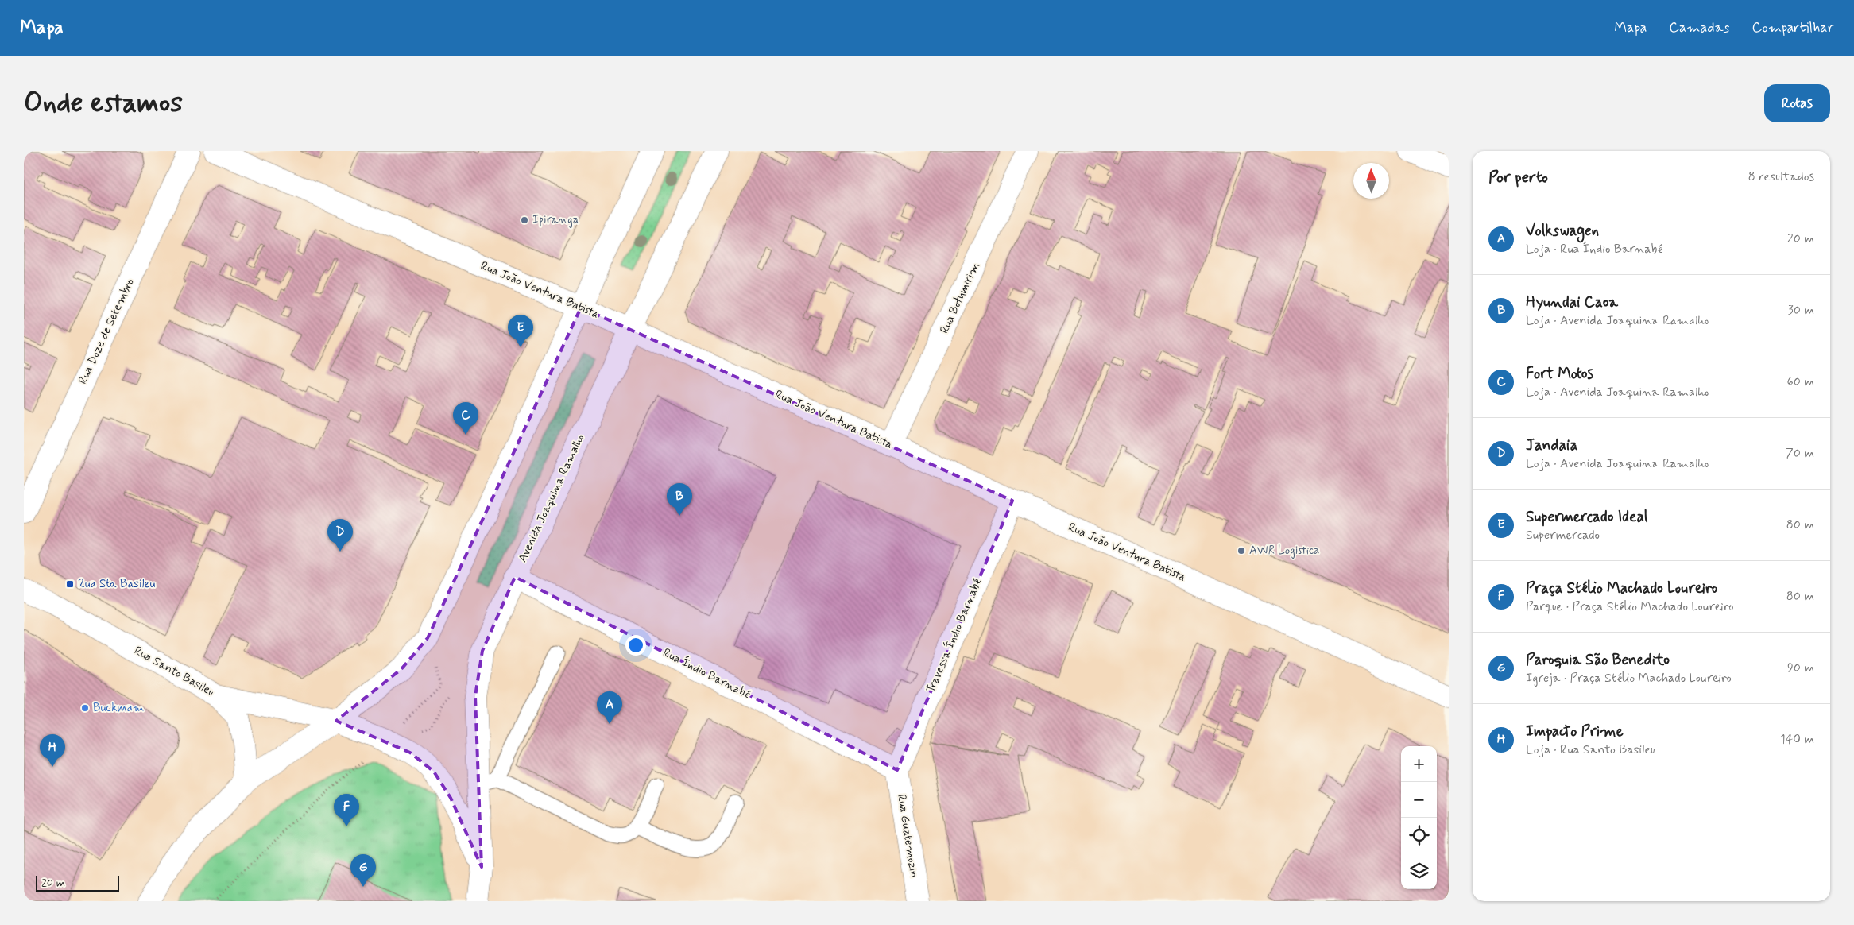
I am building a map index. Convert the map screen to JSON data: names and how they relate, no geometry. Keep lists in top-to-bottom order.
{
  "streets": {
    "street": [
      "Rua João Ventura Batista",
      "Rua Botumirim",
      "Rua Doze de Setembro",
      "Avenida Joaquina Ramalho",
      "Travessa Índio Barnabé",
      "Rua Santo Basileu",
      "Rua Índio Barnabé",
      "Rua Guatemozin"
    ]
  },
  "crossings": [
    ["Rua João Ventura Batista", "Rua Botumirim"],
    ["Rua João Ventura Batista", "Avenida Joaquina Ramalho"],
    ["Rua João Ventura Batista", "Travessa Índio Barnabé"],
    ["Avenida Joaquina Ramalho", "Rua Santo Basileu"],
    ["Avenida Joaquina Ramalho", "Rua Índio Barnabé"],
    ["Travessa Índio Barnabé", "Rua Índio Barnabé"],
    ["Travessa Índio Barnabé", "Rua Guatemozin"],
    ["Rua Índio Barnabé", "Rua Guatemozin"]
  ],
  "places": {
    "other": ["Ipiranga", "AWR Logistica", "Buckmam"],
    "transit": ["Rua Sto. Basileu"]
  },
  "scale_bar": "20 m",
  "north": "top",
  "page": {
    "header": "Mapa",
    "nav": ["Mapa", "Camadas", "Compartilhar"],
    "buttons": "Rotas",
    "title": "Onde estamos",
    "heading": ["Por perto", "8 resultados"],
    "list": [
      {
        "mark": "A",
        "name": "Volkswagen",
        "note": "Loja · Rua Índio Barnabé",
        "value": "20 m"
      },
      {
        "mark": "B",
        "name": "Hyundai Caoa",
        "note": "Loja · Avenida Joaquina Ramalho",
        "value": "30 m"
      },
      {
        "mark": "C",
        "name": "Fort Motos",
        "note": "Loja · Avenida Joaquina Ramalho",
        "value": "60 m"
      },
      {
        "mark": "D",
        "name": "Jandaia",
        "note": "Loja · Avenida Joaquina Ramalho",
        "value": "70 m"
      },
      {
        "mark": "E",
        "name": "Supermercado Ideal",
        "note": "Supermercado",
        "value": "80 m"
      },
      {
        "mark": "F",
        "name": "Praça Stélio Machado Loureiro",
        "note": "Parque · Praça Stélio Machado Loureiro",
        "value": "80 m"
      },
      {
        "mark": "G",
        "name": "Paroquia São Benedito",
        "note": "Igreja · Praça Stélio Machado Loureiro",
        "value": "90 m"
      },
      {
        "mark": "H",
        "name": "Impacto Prime",
        "note": "Loja · Rua Santo Basileu",
        "value": "140 m"
      }
    ],
    "pins": [
      "E",
      "C",
      "B",
      "D",
      "A",
      "H",
      "F",
      "G"
    ],
    "map_buttons": ["+", "−"],
    "scale": "20 m"
  }
}
